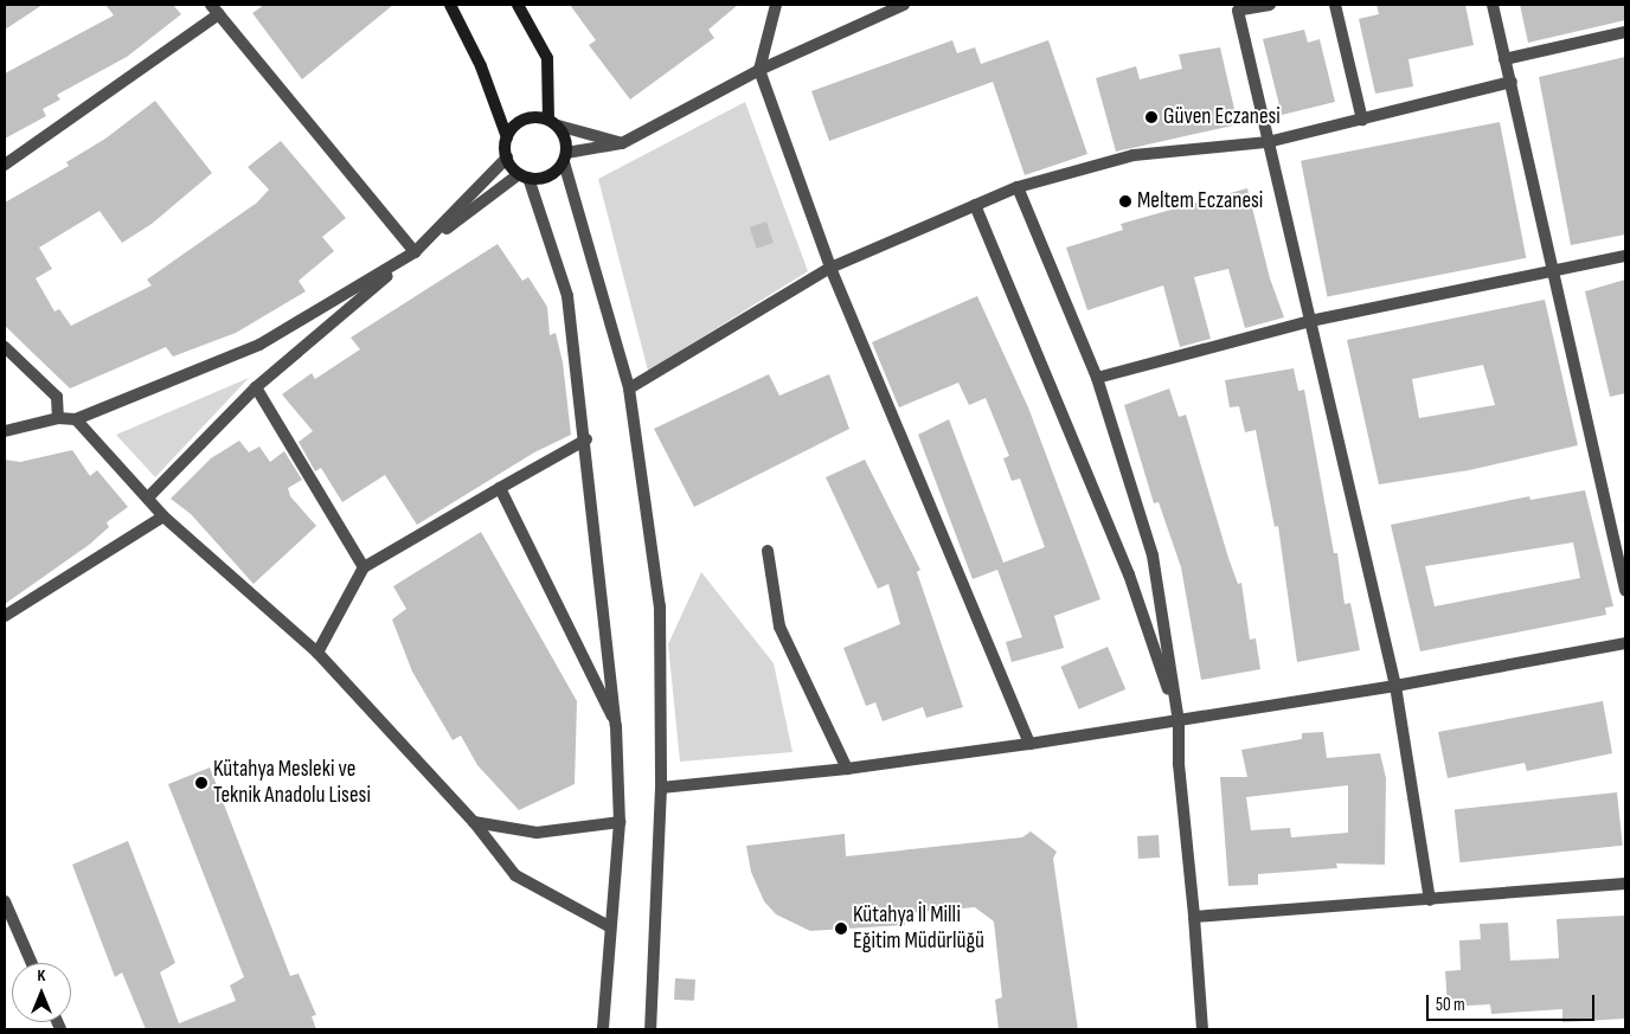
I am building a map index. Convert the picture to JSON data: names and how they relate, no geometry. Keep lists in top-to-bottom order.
{
  "places": [
    "Güven Eczanesi",
    "Meltem Eczanesi",
    "Kütahya Mesleki ve Teknik Anadolu Lisesi",
    "Kütahya İl Milli Eğitim Müdürlüğü"
  ],
  "scale_bar": "50 m",
  "north": "top"
}
